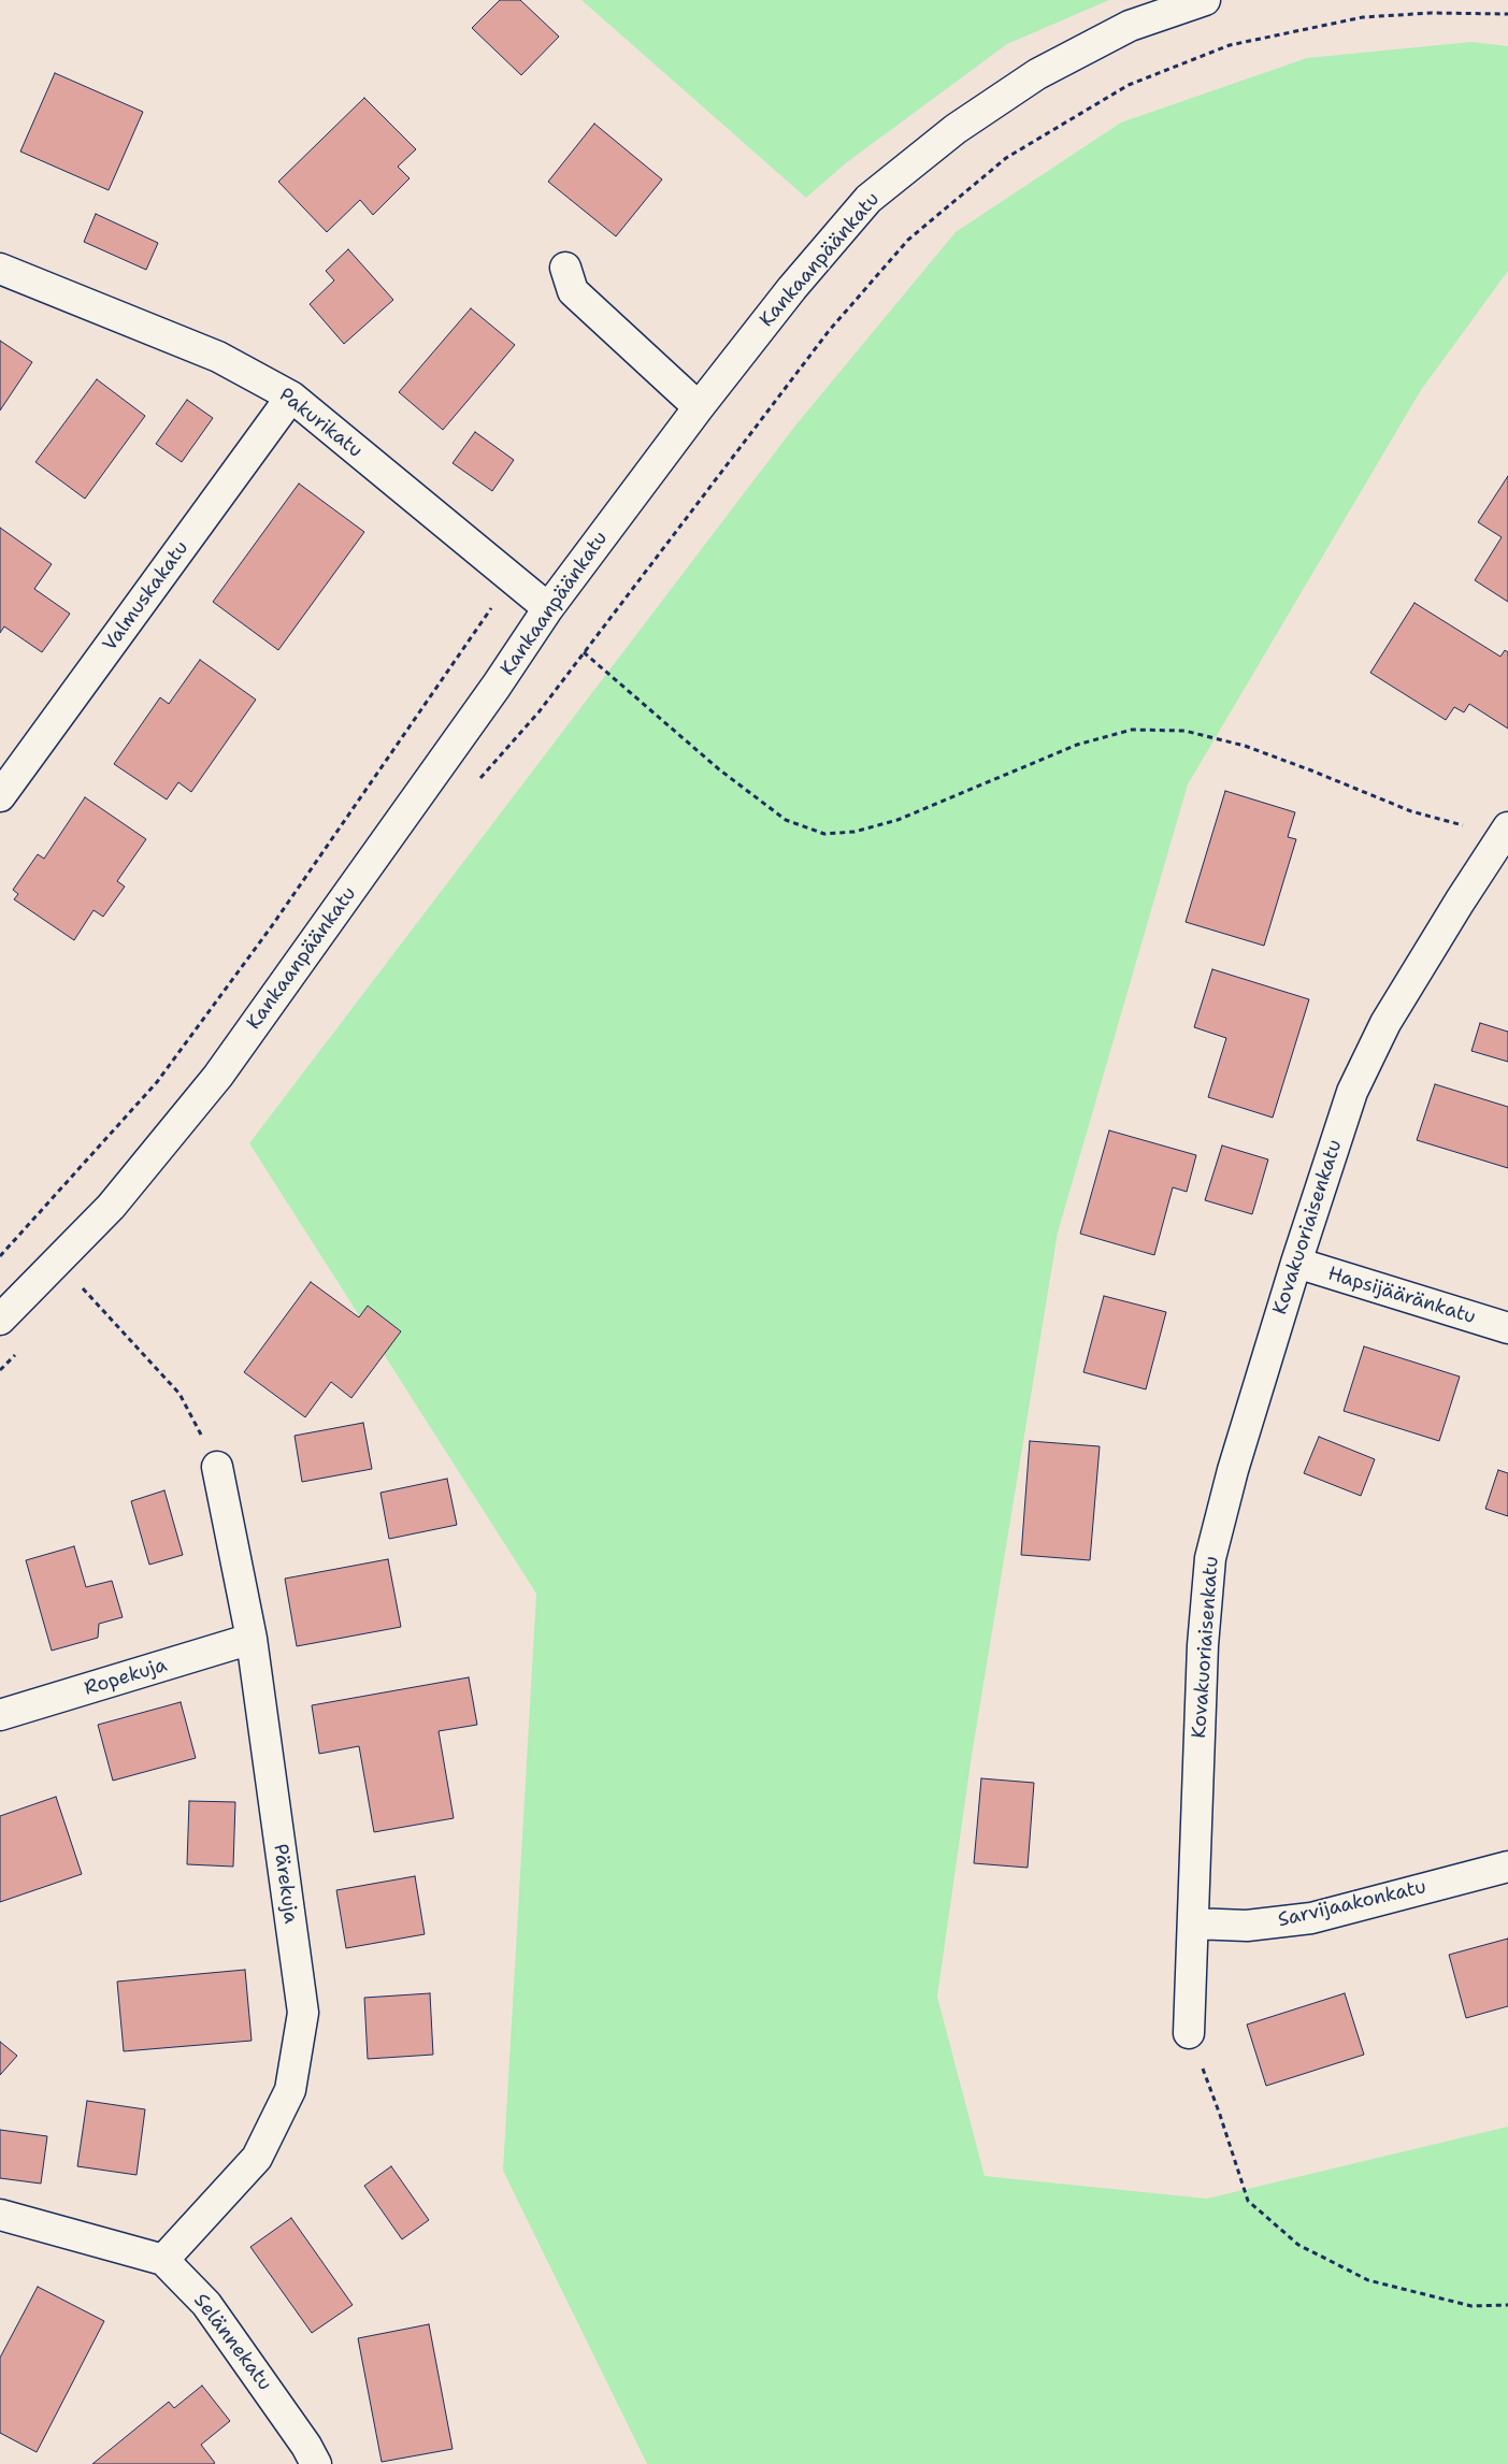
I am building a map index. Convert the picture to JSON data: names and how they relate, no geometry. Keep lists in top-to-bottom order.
{
  "streets": {
    "street": [
      "Kankaanpäänkatu",
      "Pakurikatu",
      "Valmuskakatu",
      "Kovakuoriaisenkatu",
      "Hapsijääränkatu",
      "Ropekuja",
      "Pärekuja",
      "Sarvijaakonkatu",
      "Selännekatu"
    ]
  },
  "crossings": [
    ["Kankaanpäänkatu", "Pakurikatu"],
    ["Pakurikatu", "Valmuskakatu"],
    ["Kovakuoriaisenkatu", "Hapsijääränkatu"],
    ["Kovakuoriaisenkatu", "Sarvijaakonkatu"],
    ["Ropekuja", "Pärekuja"],
    ["Pärekuja", "Selännekatu"]
  ]
}
